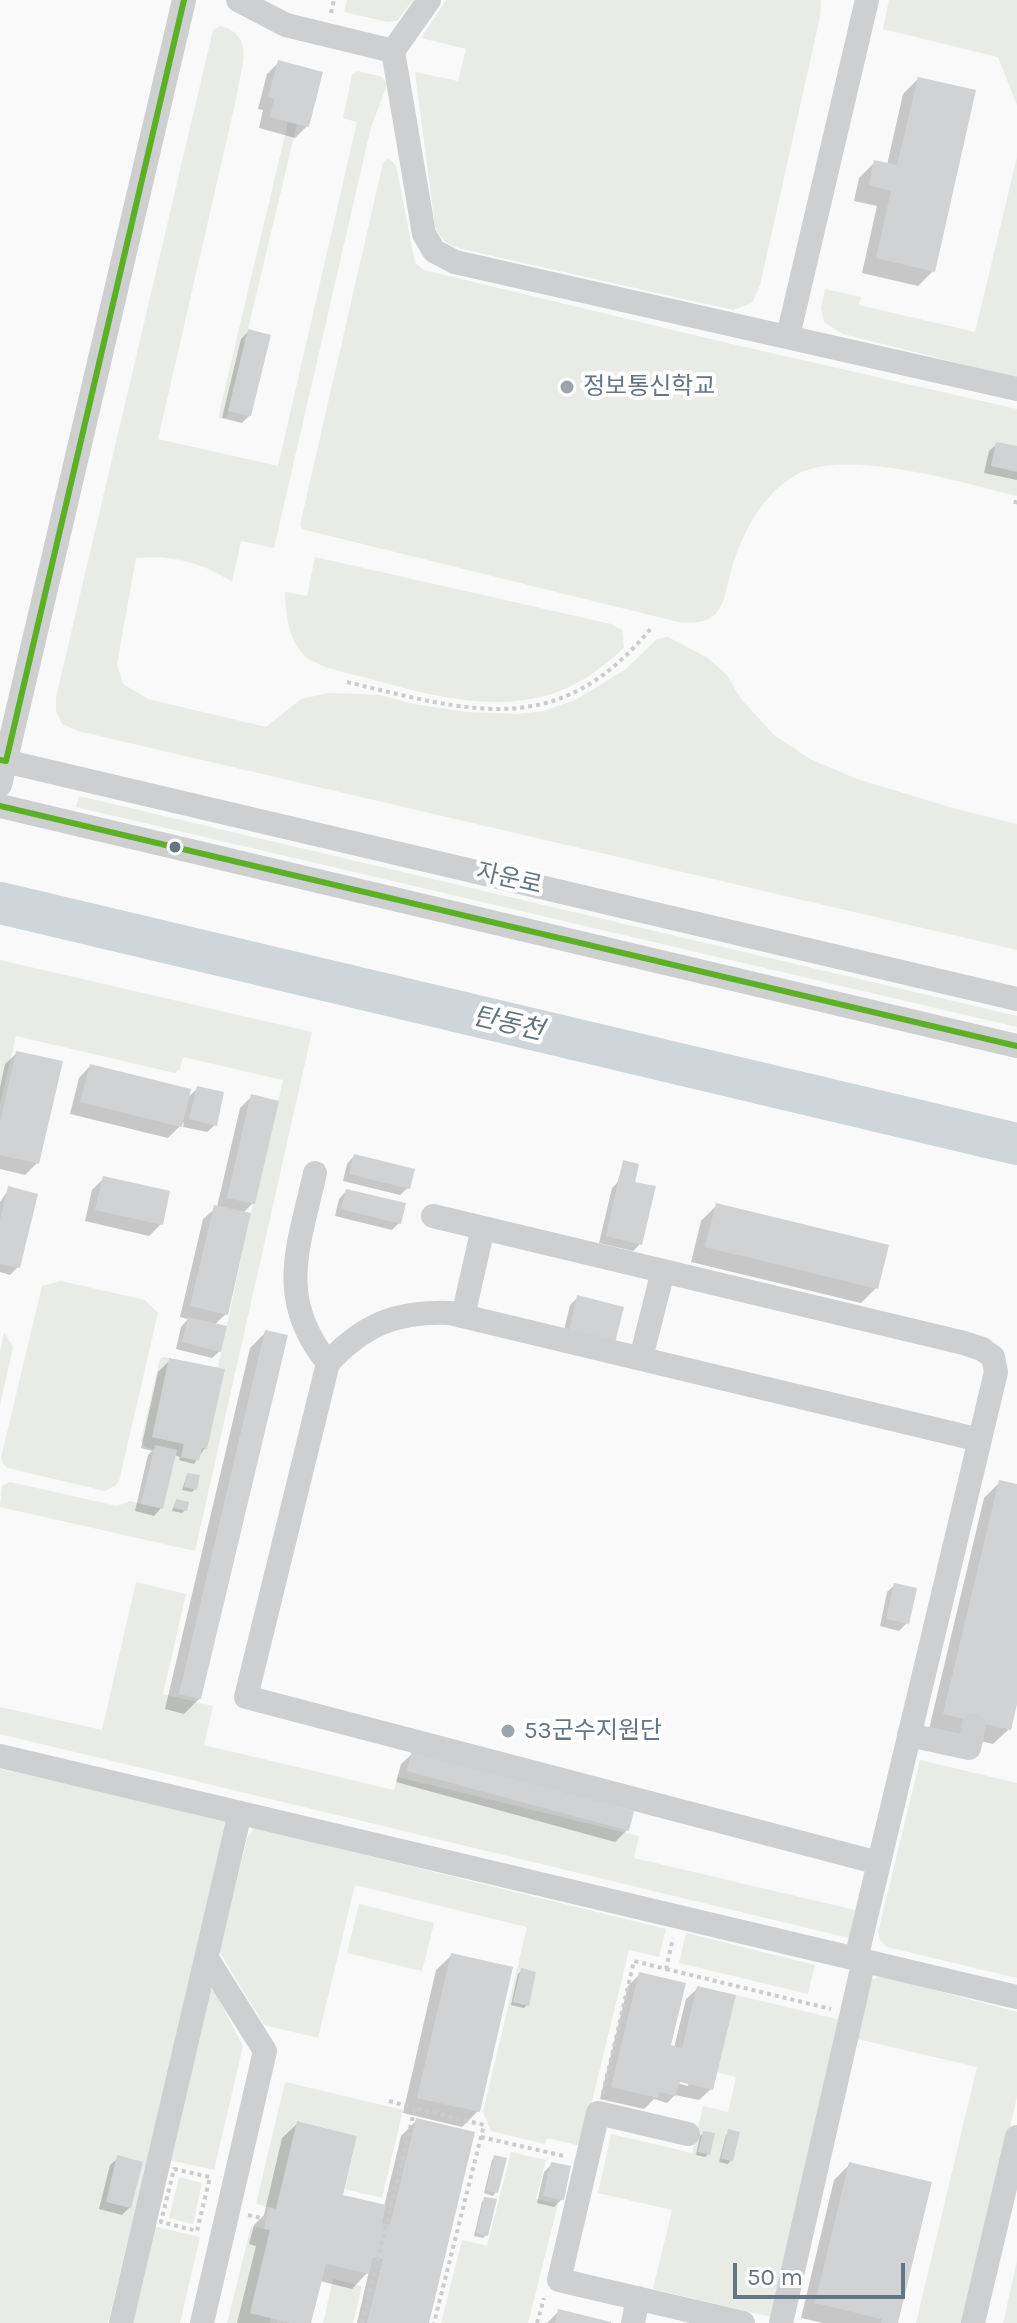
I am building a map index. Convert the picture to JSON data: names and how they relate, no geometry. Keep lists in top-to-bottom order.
{
  "streets": {
    "street": ["자운로"]
  },
  "water": ["탄동천"],
  "places": ["정보통신학교", "53군수지원단"],
  "scale_bar": "50 m"
}
